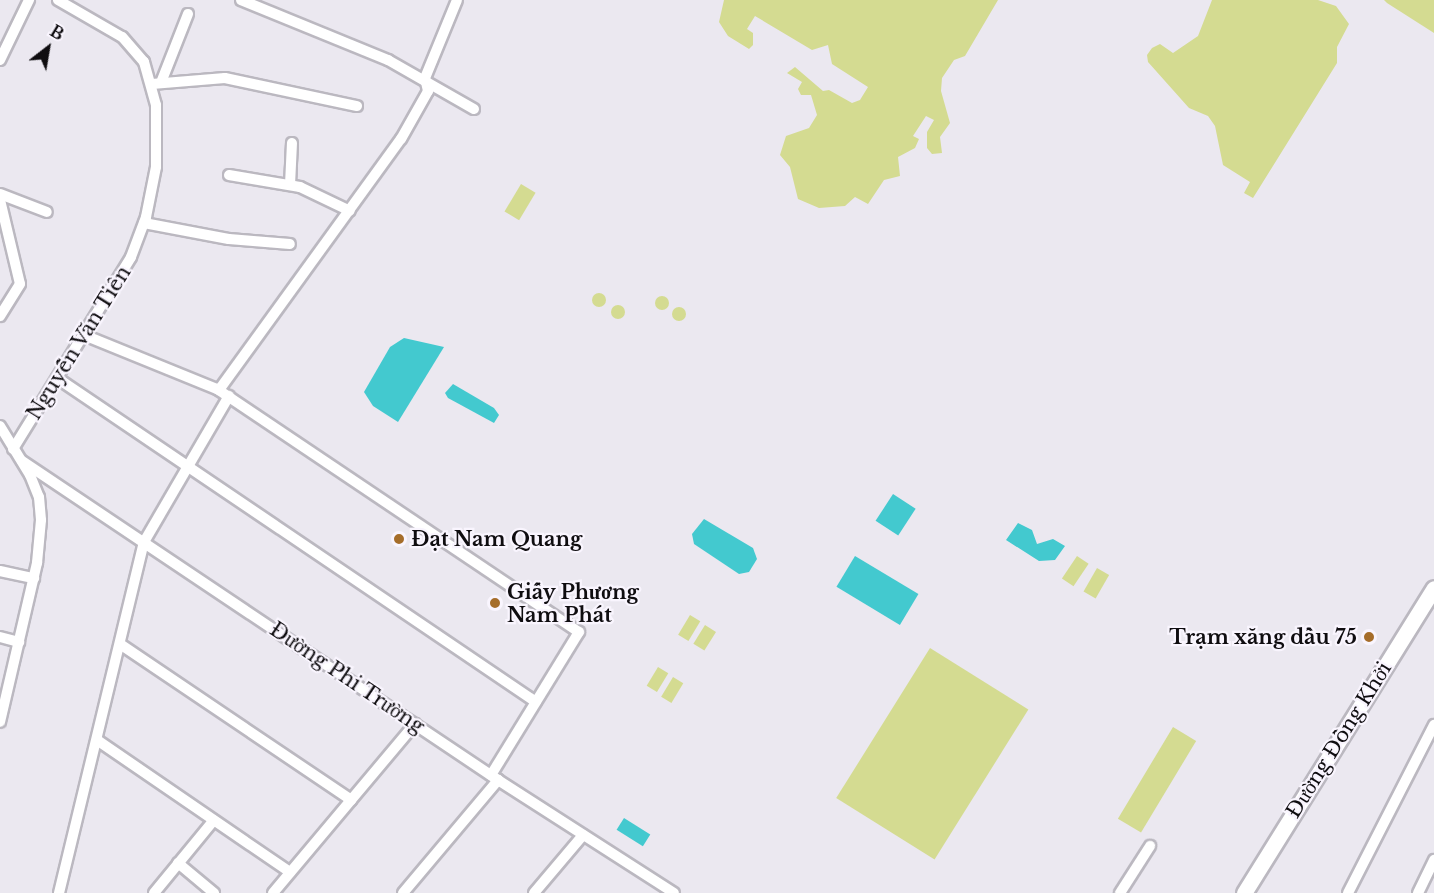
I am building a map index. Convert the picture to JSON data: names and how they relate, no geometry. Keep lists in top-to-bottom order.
{
  "streets": {
    "main road": ["Đường Đồng Khởi"],
    "street": ["Nguyễn Văn Tiên", "Đường Phi Trường"]
  },
  "places": ["Đạt Nam Quang", "Giấy Phương Nam Phát", "Trạm xăng dầu 75"],
  "north": "top right"
}
